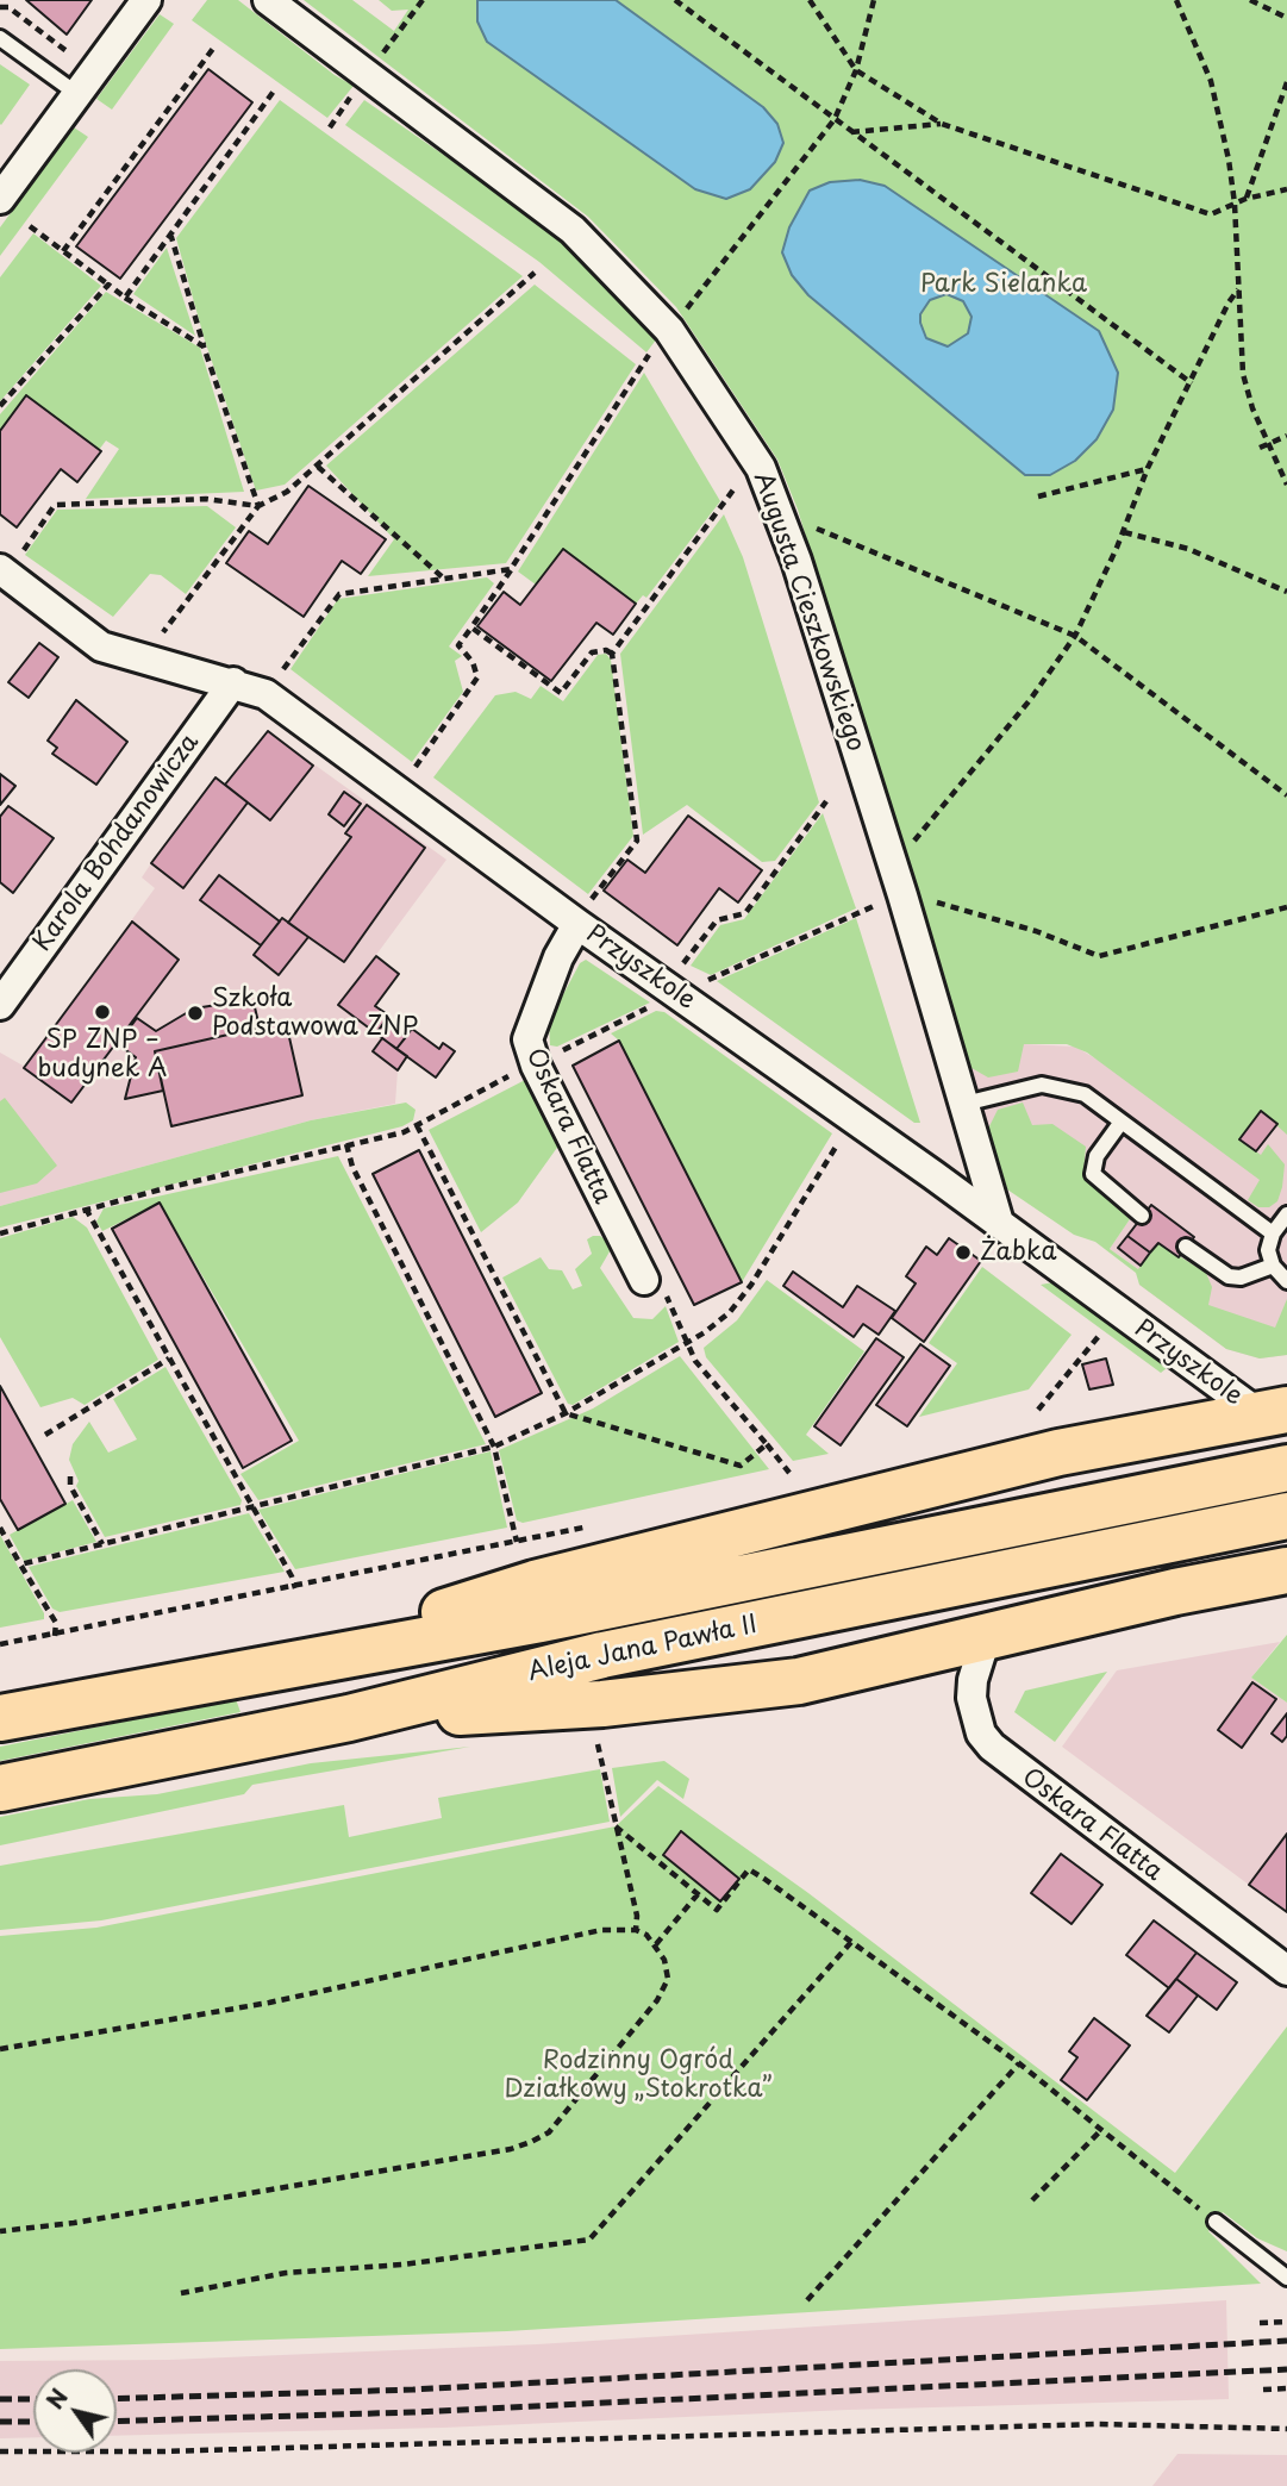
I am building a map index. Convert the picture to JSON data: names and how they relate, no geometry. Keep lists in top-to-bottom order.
{
  "streets": {
    "main road": ["Aleja Jana Pawła II"],
    "street": [
      "Augusta Cieszkowskiego",
      "Karola Bohdanowicza",
      "Przyszkole",
      "Oskara Flatta"
    ]
  },
  "crossings": [
    ["Augusta Cieszkowskiego", "Przyszkole"],
    ["Karola Bohdanowicza", "Przyszkole"],
    ["Przyszkole", "Oskara Flatta"]
  ],
  "parks": ["Park Sielanka", "Rodzinny Ogród Działkowy „Stokrotka”"],
  "places": ["SP ZNP – budynek A", "Szkoła Podstawowa ZNP", "Żabka"],
  "north": "top left"
}
